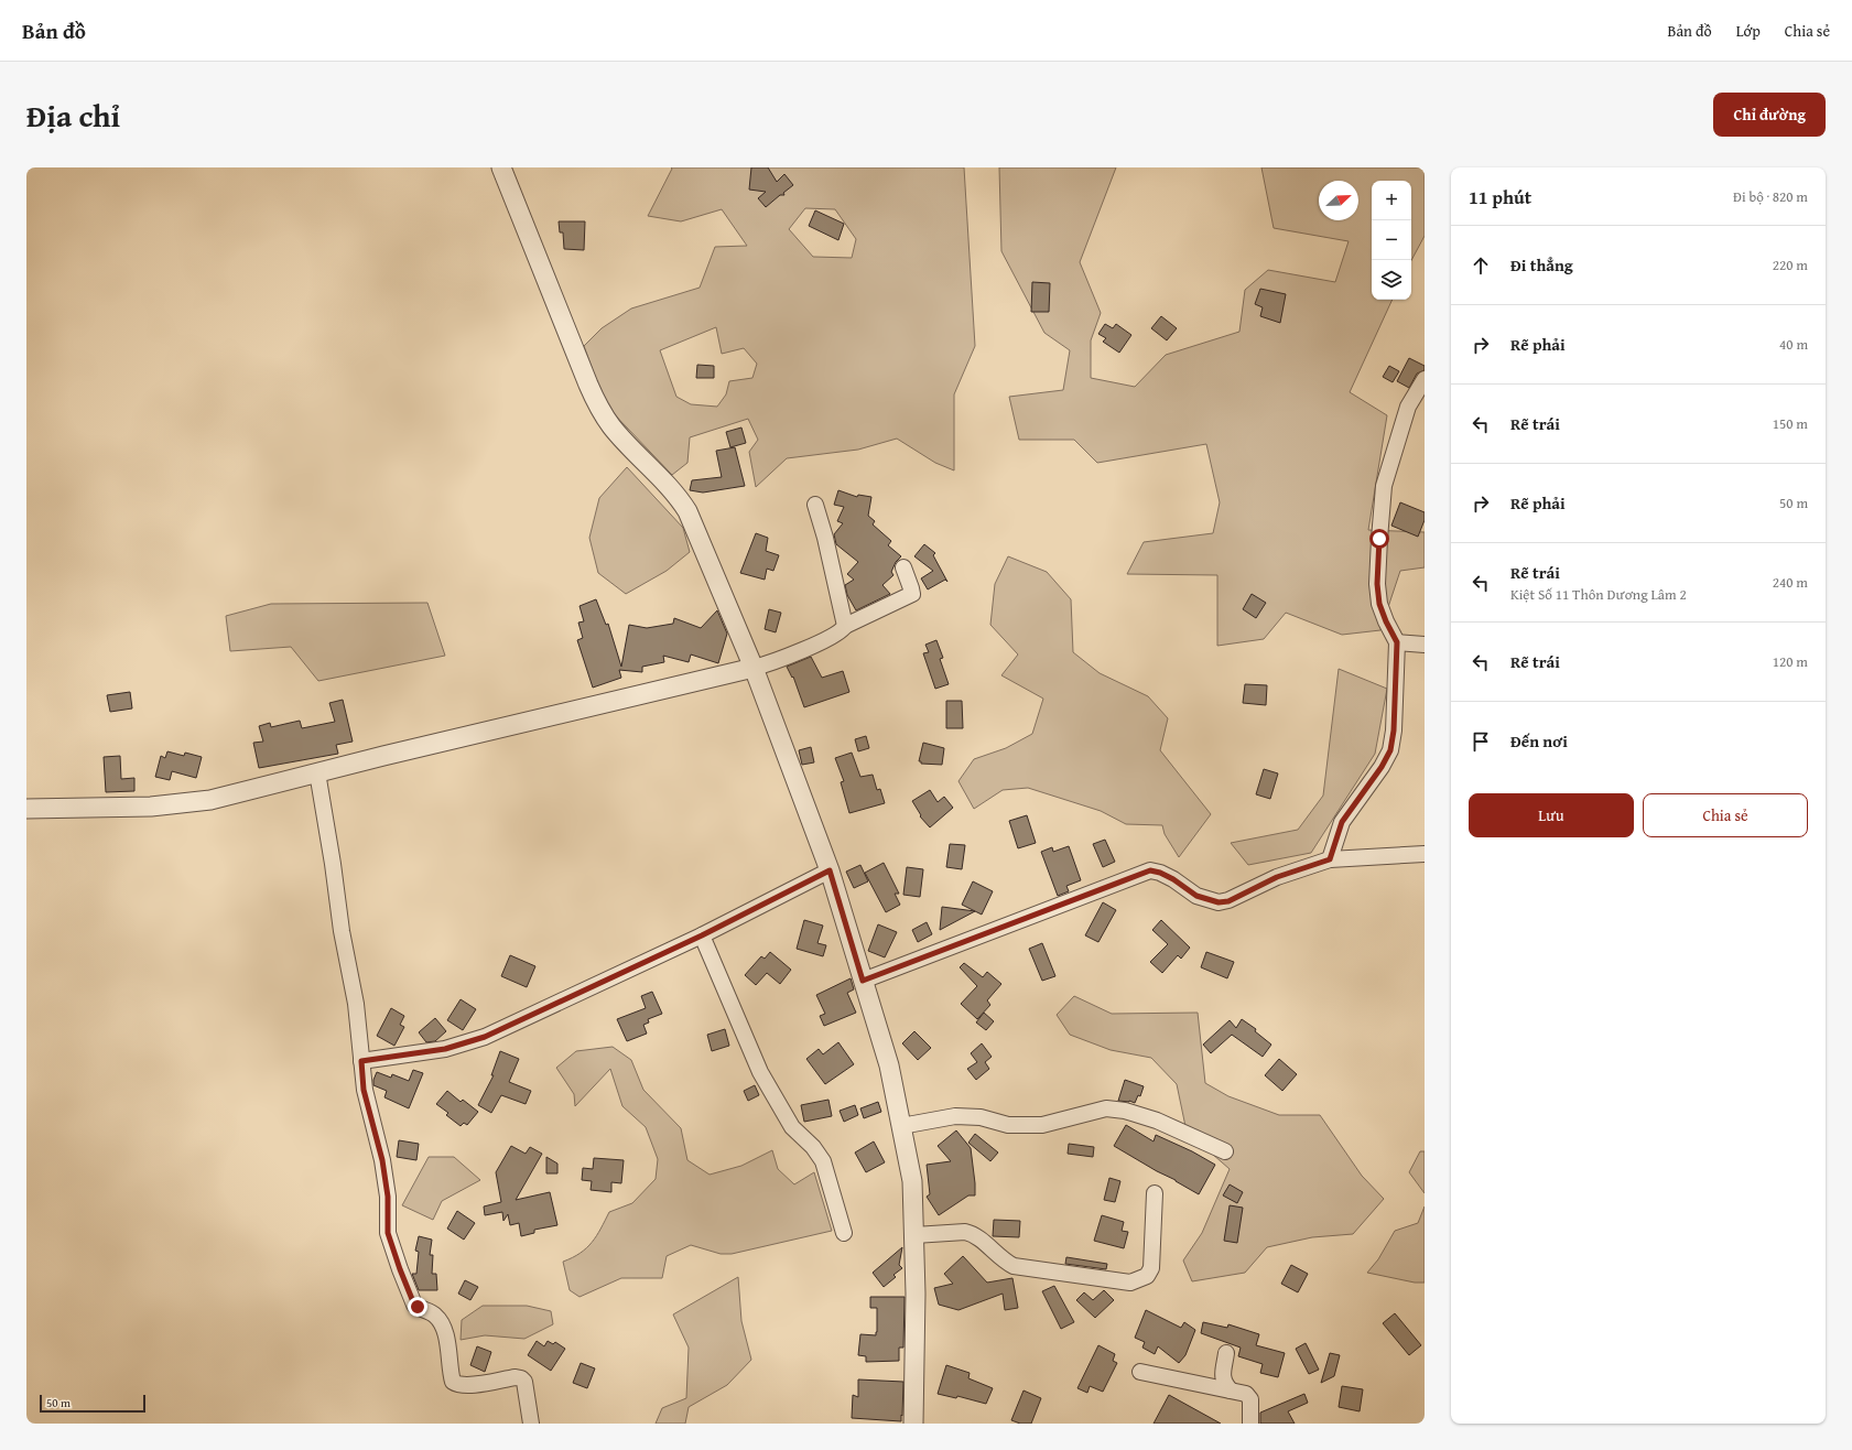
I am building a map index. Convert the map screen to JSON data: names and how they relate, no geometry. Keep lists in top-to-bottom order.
{
  "scale_bar": "50 m",
  "north": "top right",
  "page": {
    "header": "Bản đồ",
    "nav": ["Bản đồ", "Lớp", "Chia sẻ"],
    "title": "Địa chỉ",
    "buttons": [
      "Chỉ đường",
      ["Lưu", "Chia sẻ"]
    ],
    "heading": ["11 phút", "Đi bộ · 820 m"],
    "map_buttons": ["+", "−"],
    "list": [
      ["Đi thẳng", "220 m"],
      ["Rẽ phải", "40 m"],
      ["Rẽ trái", "150 m"],
      ["Rẽ phải", "50 m"],
      ["Rẽ trái", "Kiệt Số 11 Thôn Dương Lâm 2", "240 m"],
      ["Rẽ trái", "120 m"],
      "Đến nơi"
    ],
    "scale": "50 m"
  }
}
